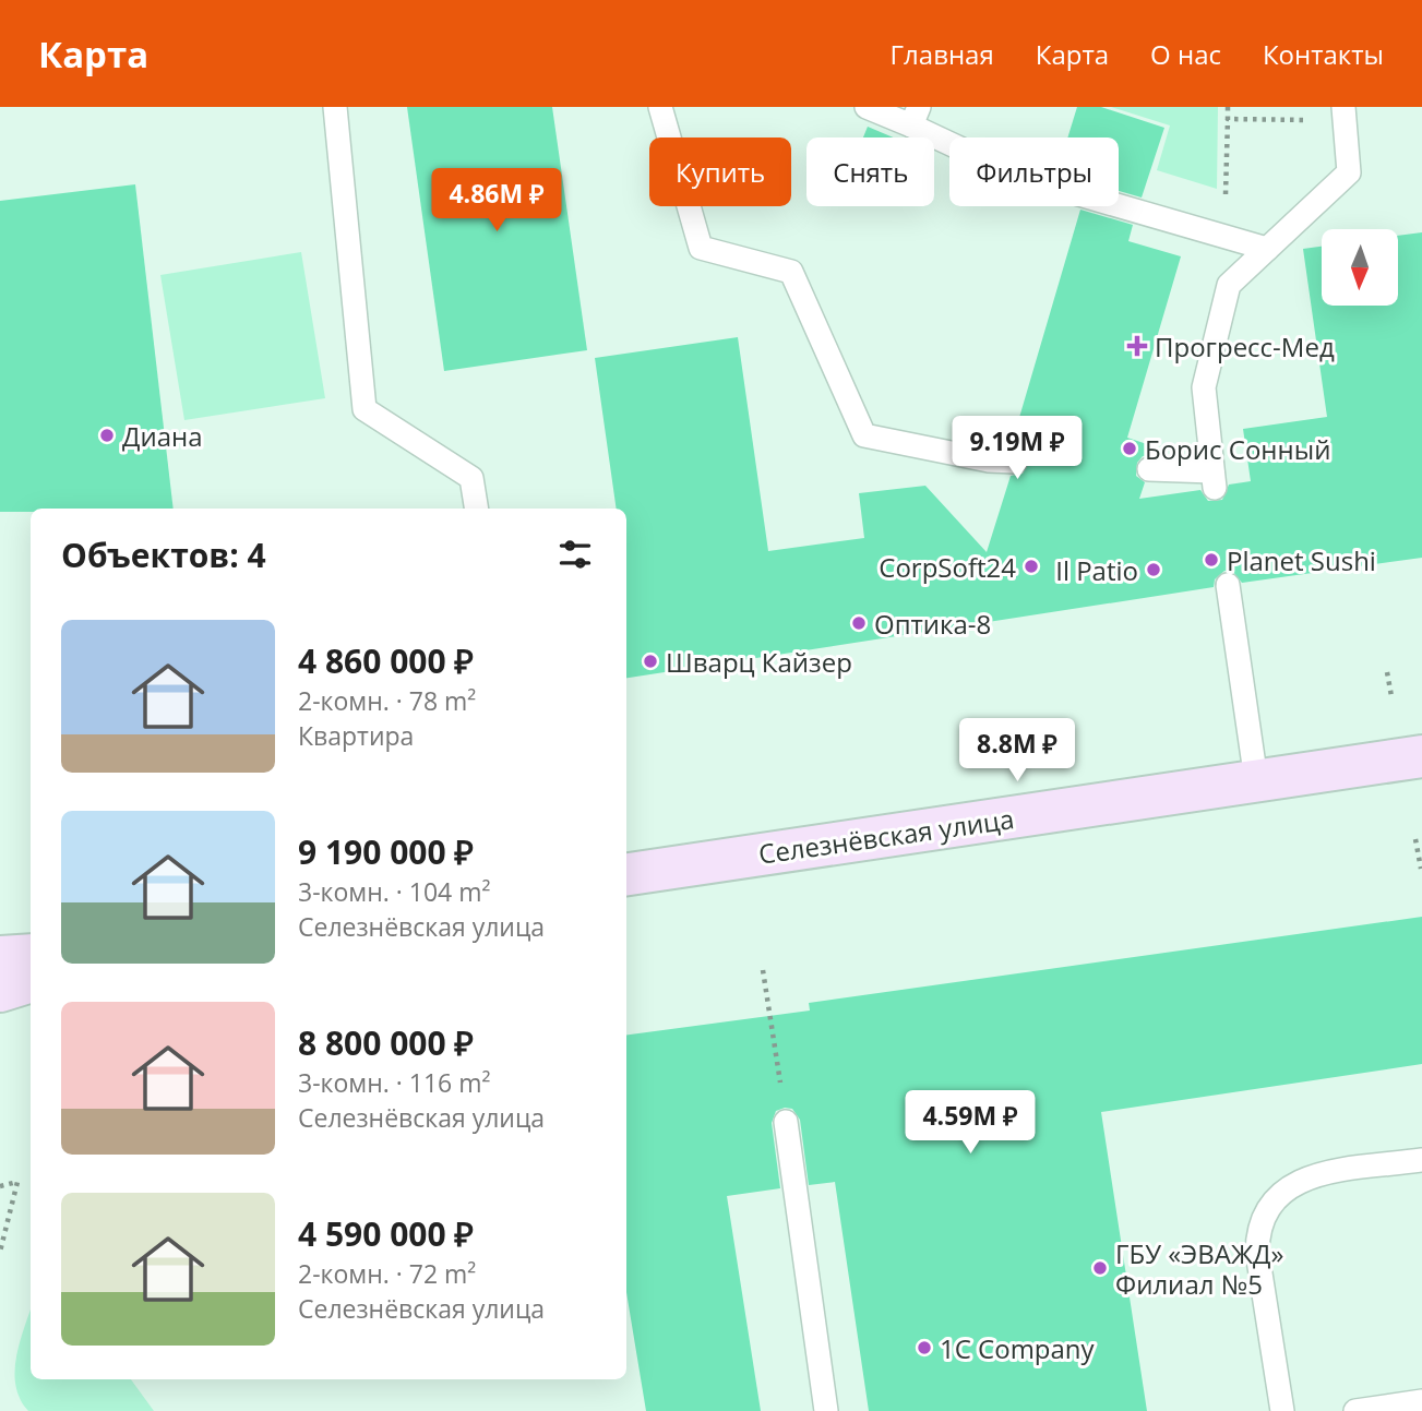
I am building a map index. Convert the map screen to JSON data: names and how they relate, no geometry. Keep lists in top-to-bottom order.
{
  "streets": {
    "main road": ["Селезнёвская улица"]
  },
  "places": {
    "health": ["Прогресс-Мед"],
    "other": [
      "Диана",
      "Борис Сонный",
      "Planet Sushi",
      "CorpSoft24",
      "Il Patio",
      "Оптика-8",
      "Шварц Кайзер",
      "ГБУ «ЭВАЖД» Филиал №5",
      "1C Company"
    ]
  },
  "north": "bottom",
  "page": {
    "header": "Карта",
    "nav": [
      "Главная",
      "Карта",
      "О нас",
      "Контакты"
    ],
    "chip": ["Купить", "Снять", "Фильтры"],
    "price": [
      "4.86M ₽",
      "9.19M ₽",
      "8.8M ₽",
      "4.59M ₽"
    ],
    "heading": "Объектов: 4",
    "list": [
      {
        "name": "4 860 000 ₽",
        "note": "2-комн. · 78 m² · Квартира"
      },
      {
        "name": "9 190 000 ₽",
        "note": "3-комн. · 104 m² · Селезнёвская улица"
      },
      {
        "name": "8 800 000 ₽",
        "note": "3-комн. · 116 m² · Селезнёвская улица"
      },
      {
        "name": "4 590 000 ₽",
        "note": "2-комн. · 72 m² · Селезнёвская улица"
      }
    ]
  }
}
